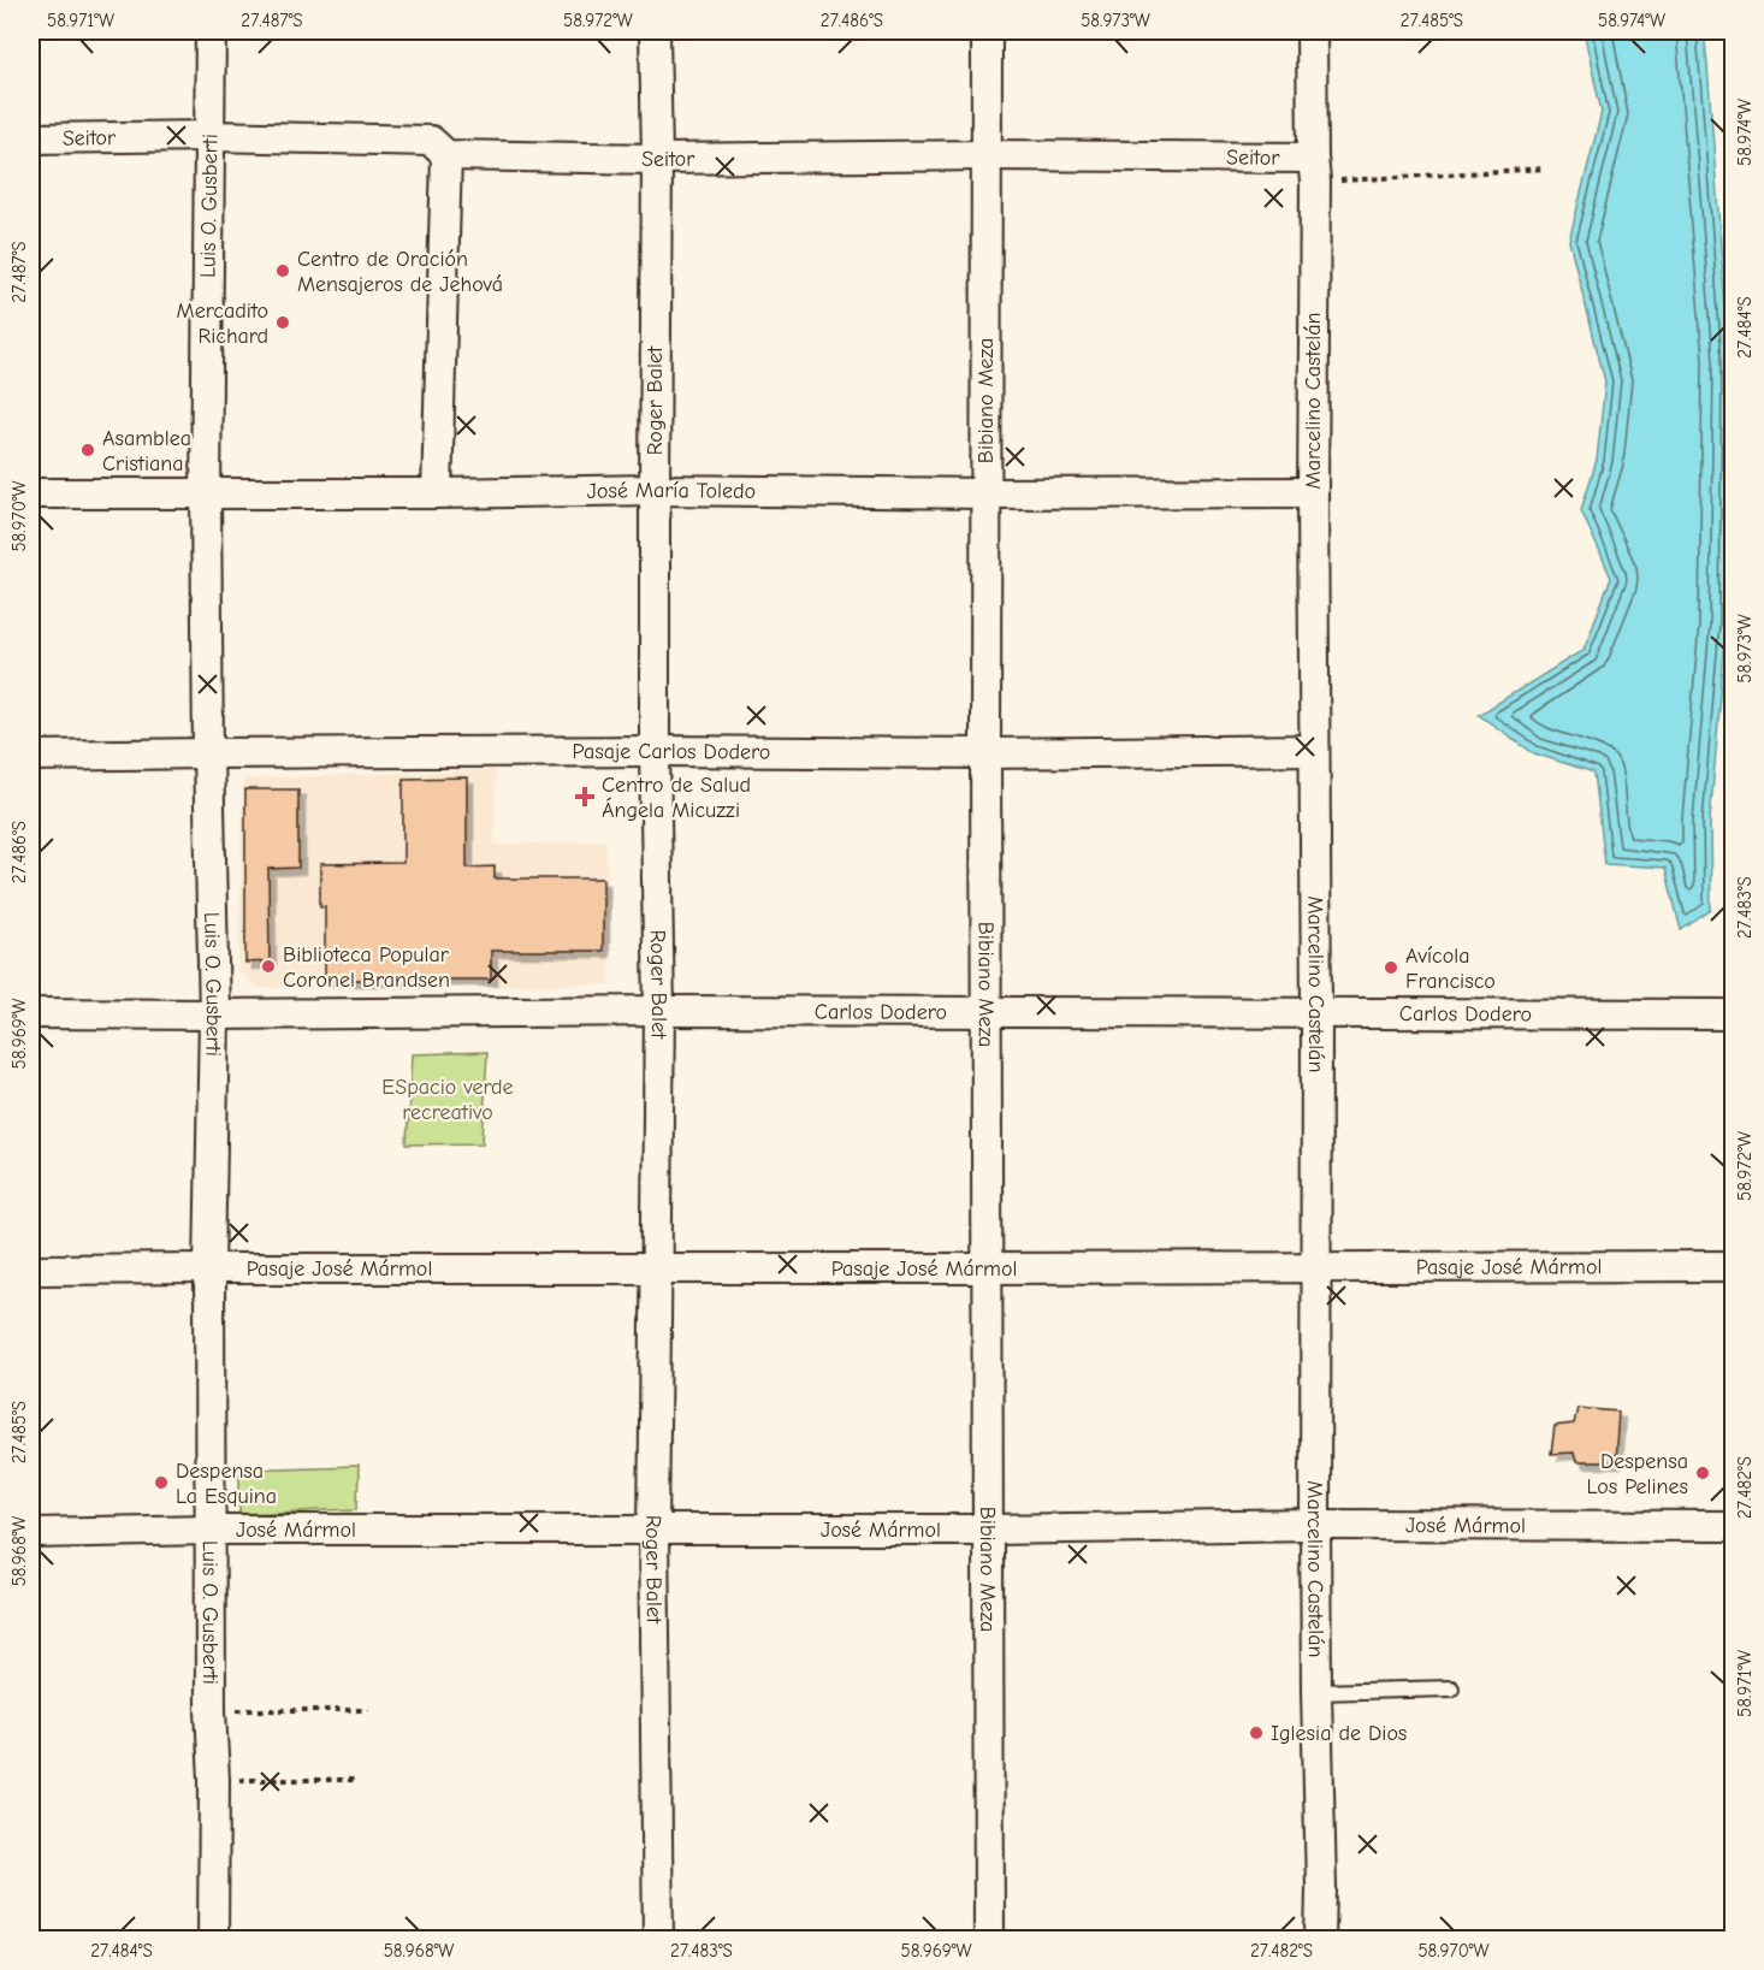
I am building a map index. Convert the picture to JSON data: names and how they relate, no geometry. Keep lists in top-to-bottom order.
{
  "streets": {
    "street": [
      "Seitor",
      "Luis O. Gusberti",
      "Roger Balet",
      "Bibiano Meza",
      "Marcelino Castelán",
      "José María Toledo",
      "Pasaje Carlos Dodero",
      "Carlos Dodero",
      "Pasaje José Mármol",
      "José Mármol"
    ]
  },
  "crossings": [
    ["Seitor", "Luis O. Gusberti"],
    ["Seitor", "Roger Balet"],
    ["Seitor", "Bibiano Meza"],
    ["Seitor", "Marcelino Castelán"],
    ["Luis O. Gusberti", "José María Toledo"],
    ["Luis O. Gusberti", "Pasaje Carlos Dodero"],
    ["Luis O. Gusberti", "Carlos Dodero"],
    ["Luis O. Gusberti", "Pasaje José Mármol"],
    ["Luis O. Gusberti", "José Mármol"],
    ["Roger Balet", "José María Toledo"],
    ["Roger Balet", "Pasaje Carlos Dodero"],
    ["Roger Balet", "Carlos Dodero"],
    ["Roger Balet", "Pasaje José Mármol"],
    ["Roger Balet", "José Mármol"],
    ["Bibiano Meza", "José María Toledo"],
    ["Bibiano Meza", "Pasaje Carlos Dodero"],
    ["Bibiano Meza", "Carlos Dodero"],
    ["Bibiano Meza", "Pasaje José Mármol"],
    ["Bibiano Meza", "José Mármol"],
    ["Marcelino Castelán", "José María Toledo"],
    ["Marcelino Castelán", "Pasaje Carlos Dodero"],
    ["Marcelino Castelán", "Carlos Dodero"],
    ["Marcelino Castelán", "Pasaje José Mármol"],
    ["Marcelino Castelán", "José Mármol"]
  ],
  "parks": ["ESpacio verde recreativo"],
  "places": {
    "other": [
      "Centro de Oración Mensajeros de Jehová",
      "Mercadito Richard",
      "Asamblea Cristiana",
      "Biblioteca Popular Coronel Brandsen",
      "Avícola Francisco",
      "Despensa Los Pelines",
      "Despensa La Esquina",
      "Iglesia de Dios"
    ],
    "health": ["Centro de Salud Ángela Micuzzi"]
  },
  "coordinates": [
    "58.971°W",
    "27.487°S",
    "58.972°W",
    "27.486°S",
    "58.973°W",
    "27.485°S",
    "58.974°W",
    "27.484°S",
    "58.970°W",
    "27.483°S",
    "58.969°W",
    "27.482°S",
    "58.968°W"
  ]
}
